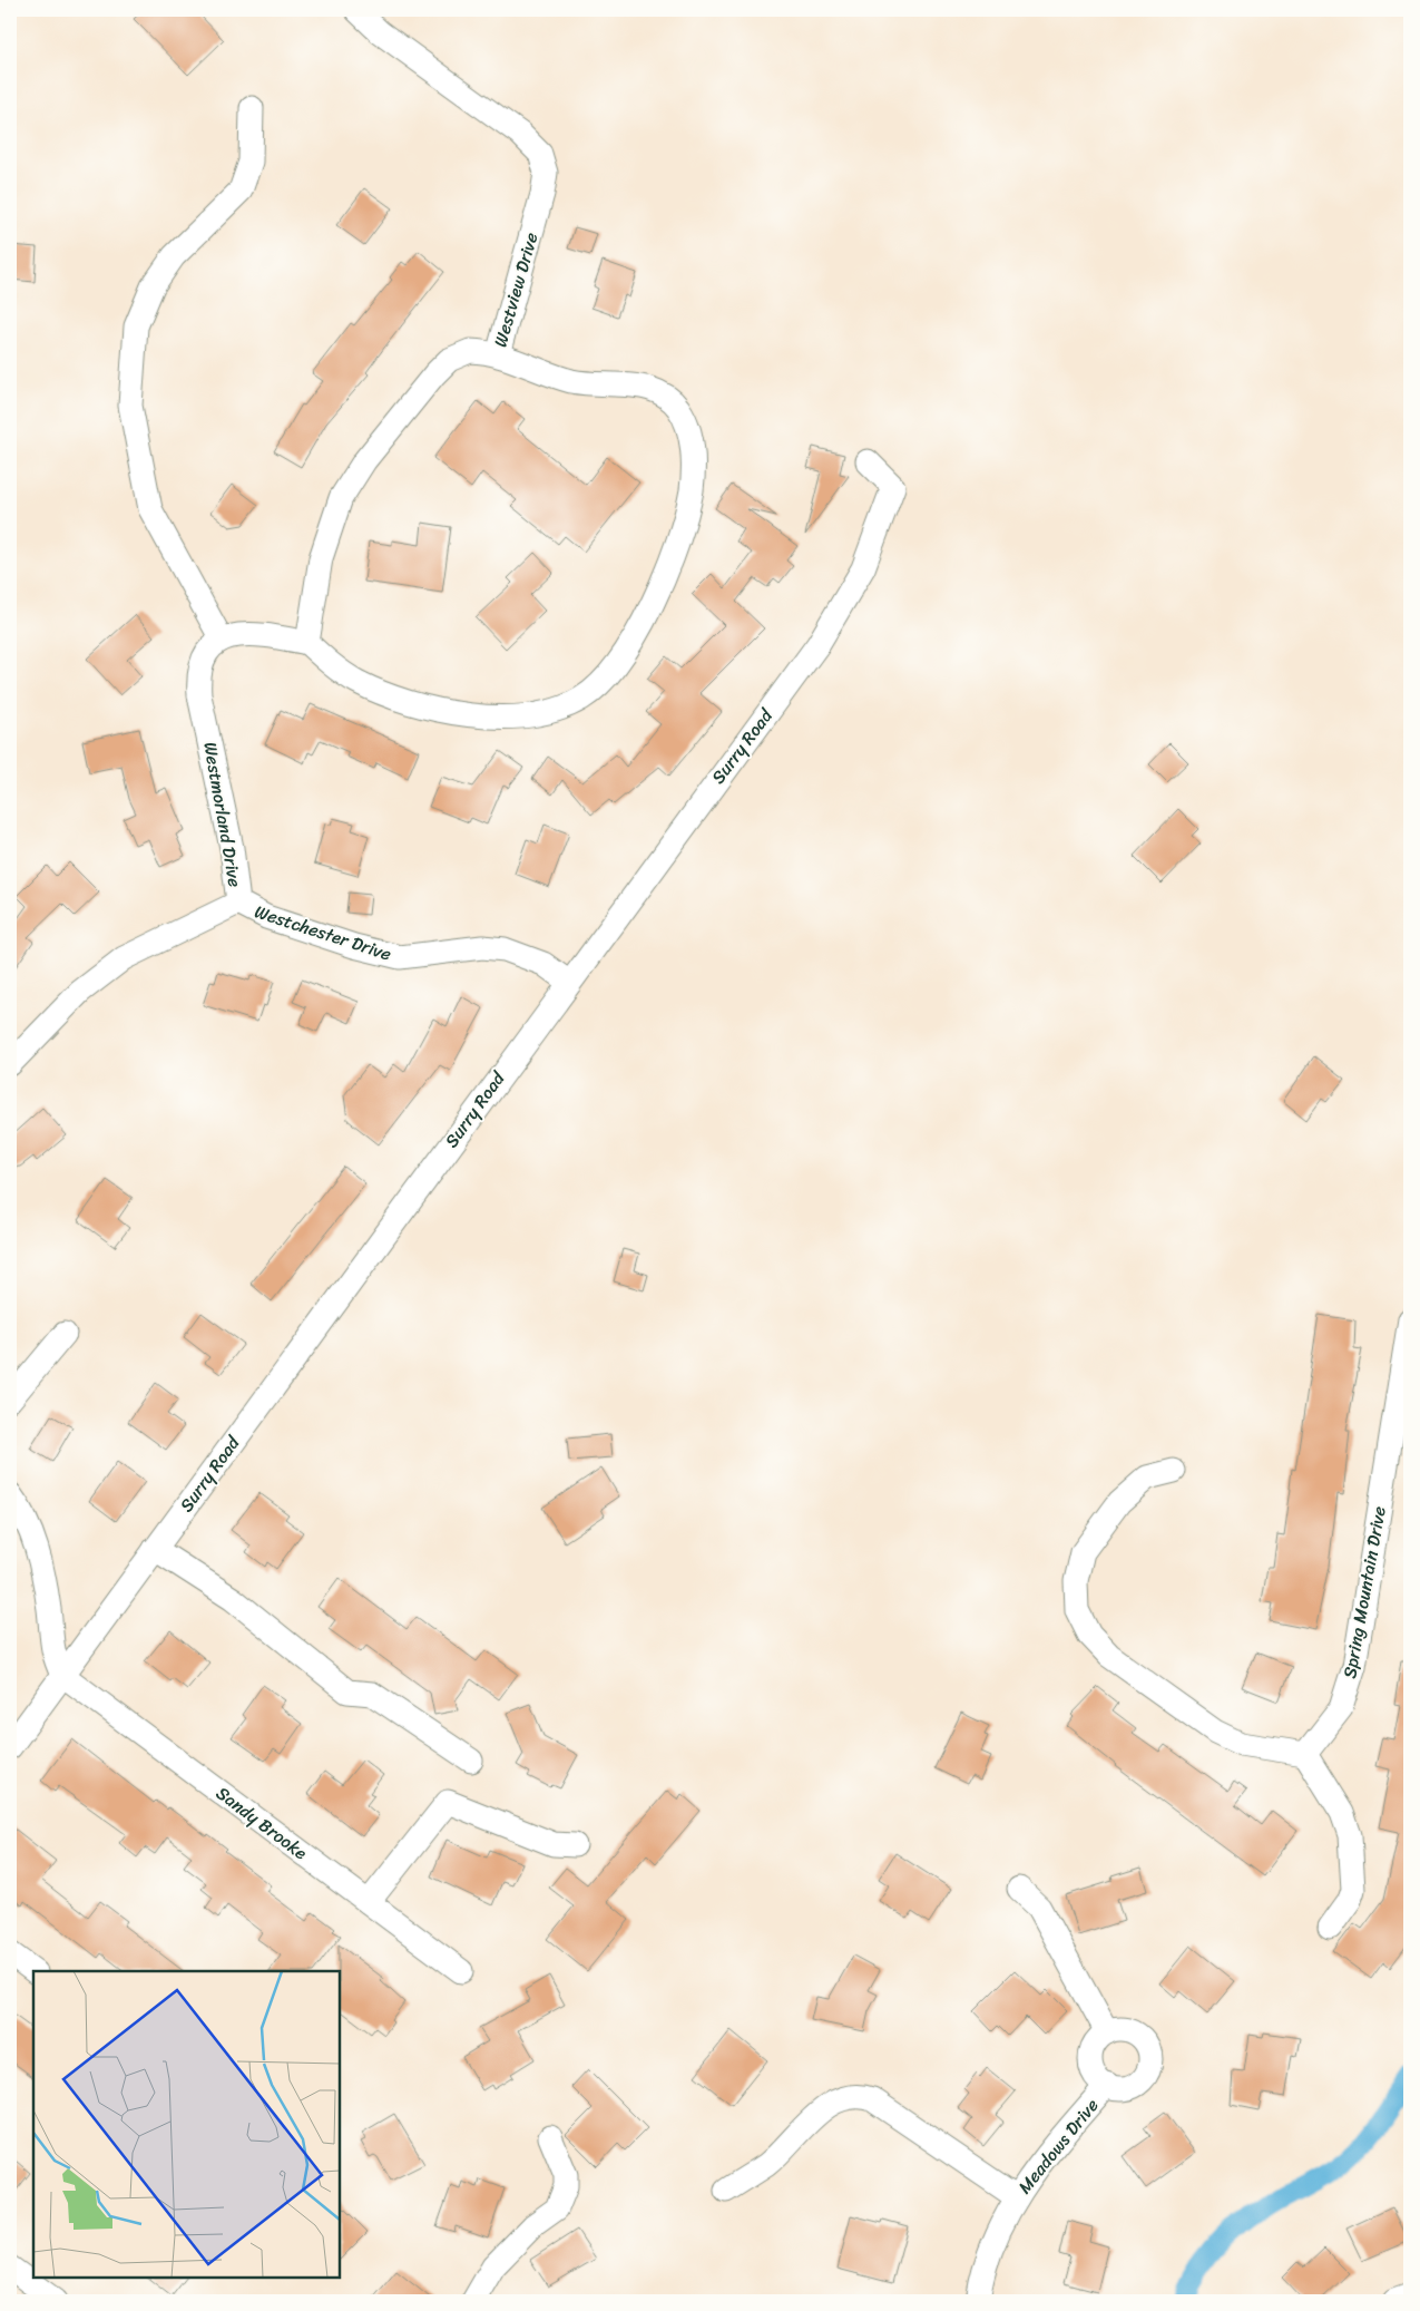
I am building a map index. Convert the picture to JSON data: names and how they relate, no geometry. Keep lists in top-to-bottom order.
{
  "streets": {
    "street": [
      "Westview Drive",
      "Surry Road",
      "Westmorland Drive",
      "Westchester Drive",
      "Spring Mountain Drive",
      "Sandy Brooke",
      "Meadows Drive"
    ]
  },
  "crossings": [
    ["Surry Road", "Westchester Drive"],
    ["Surry Road", "Sandy Brooke"],
    ["Westmorland Drive", "Westchester Drive"]
  ]
}
